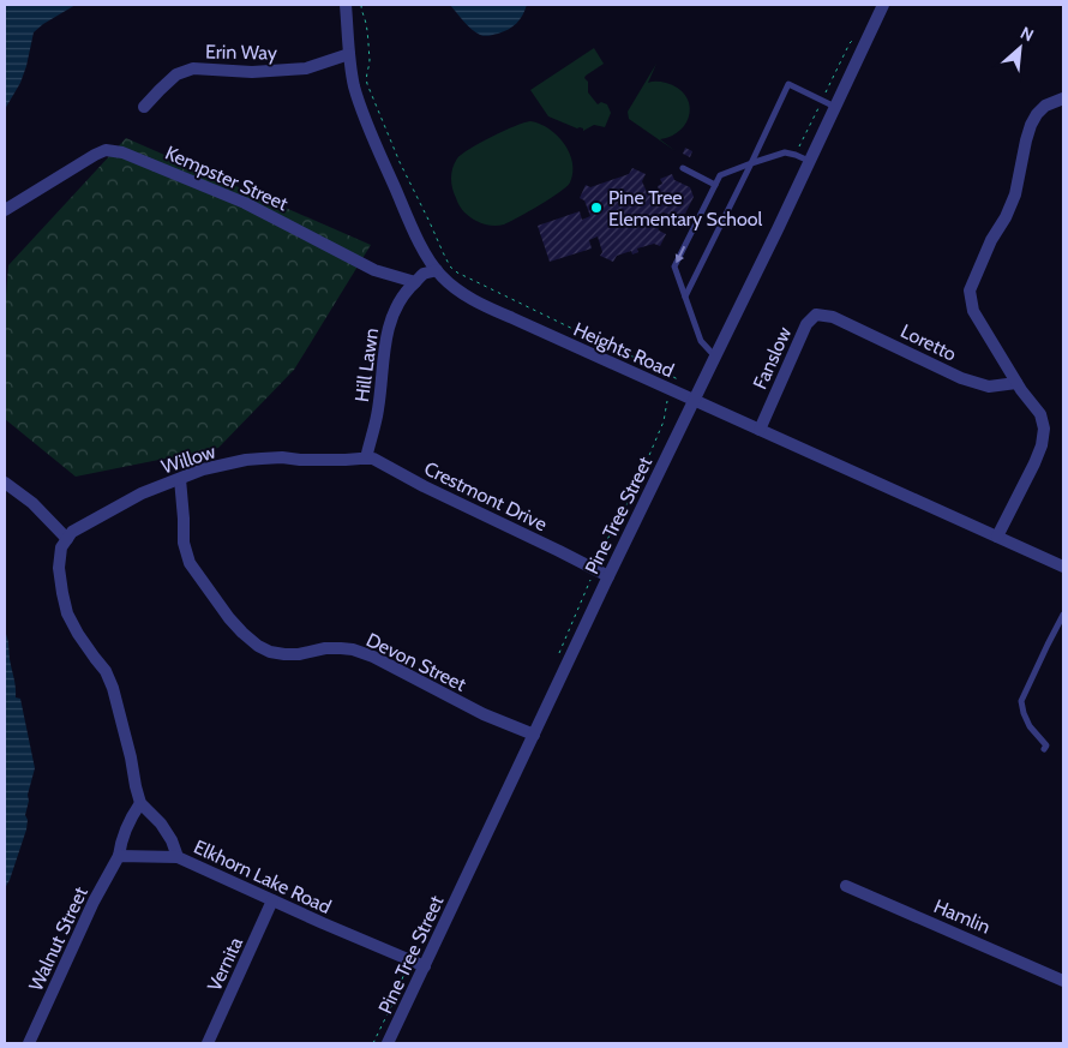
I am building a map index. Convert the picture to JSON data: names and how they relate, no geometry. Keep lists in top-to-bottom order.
{
  "streets": {
    "street": [
      "Erin Way",
      "Kempster Street",
      "Loretto",
      "Heights Road",
      "Fanslow",
      "Hill Lawn",
      "Willow",
      "Crestmont Drive",
      "Pine Tree Street",
      "Devon Street",
      "Elkhorn Lake Road",
      "Hamlin",
      "Walnut Street",
      "Vernita"
    ]
  },
  "crossings": [
    ["Erin Way", "Heights Road"],
    ["Kempster Street", "Hill Lawn"],
    ["Loretto", "Fanslow"],
    ["Heights Road", "Fanslow"],
    ["Heights Road", "Pine Tree Street"],
    ["Hill Lawn", "Crestmont Drive"],
    ["Willow", "Crestmont Drive"],
    ["Willow", "Devon Street"],
    ["Crestmont Drive", "Pine Tree Street"],
    ["Pine Tree Street", "Devon Street"],
    ["Pine Tree Street", "Elkhorn Lake Road"],
    ["Elkhorn Lake Road", "Walnut Street"],
    ["Elkhorn Lake Road", "Vernita"]
  ],
  "places": ["Pine Tree Elementary School"],
  "north": "top right"
}
